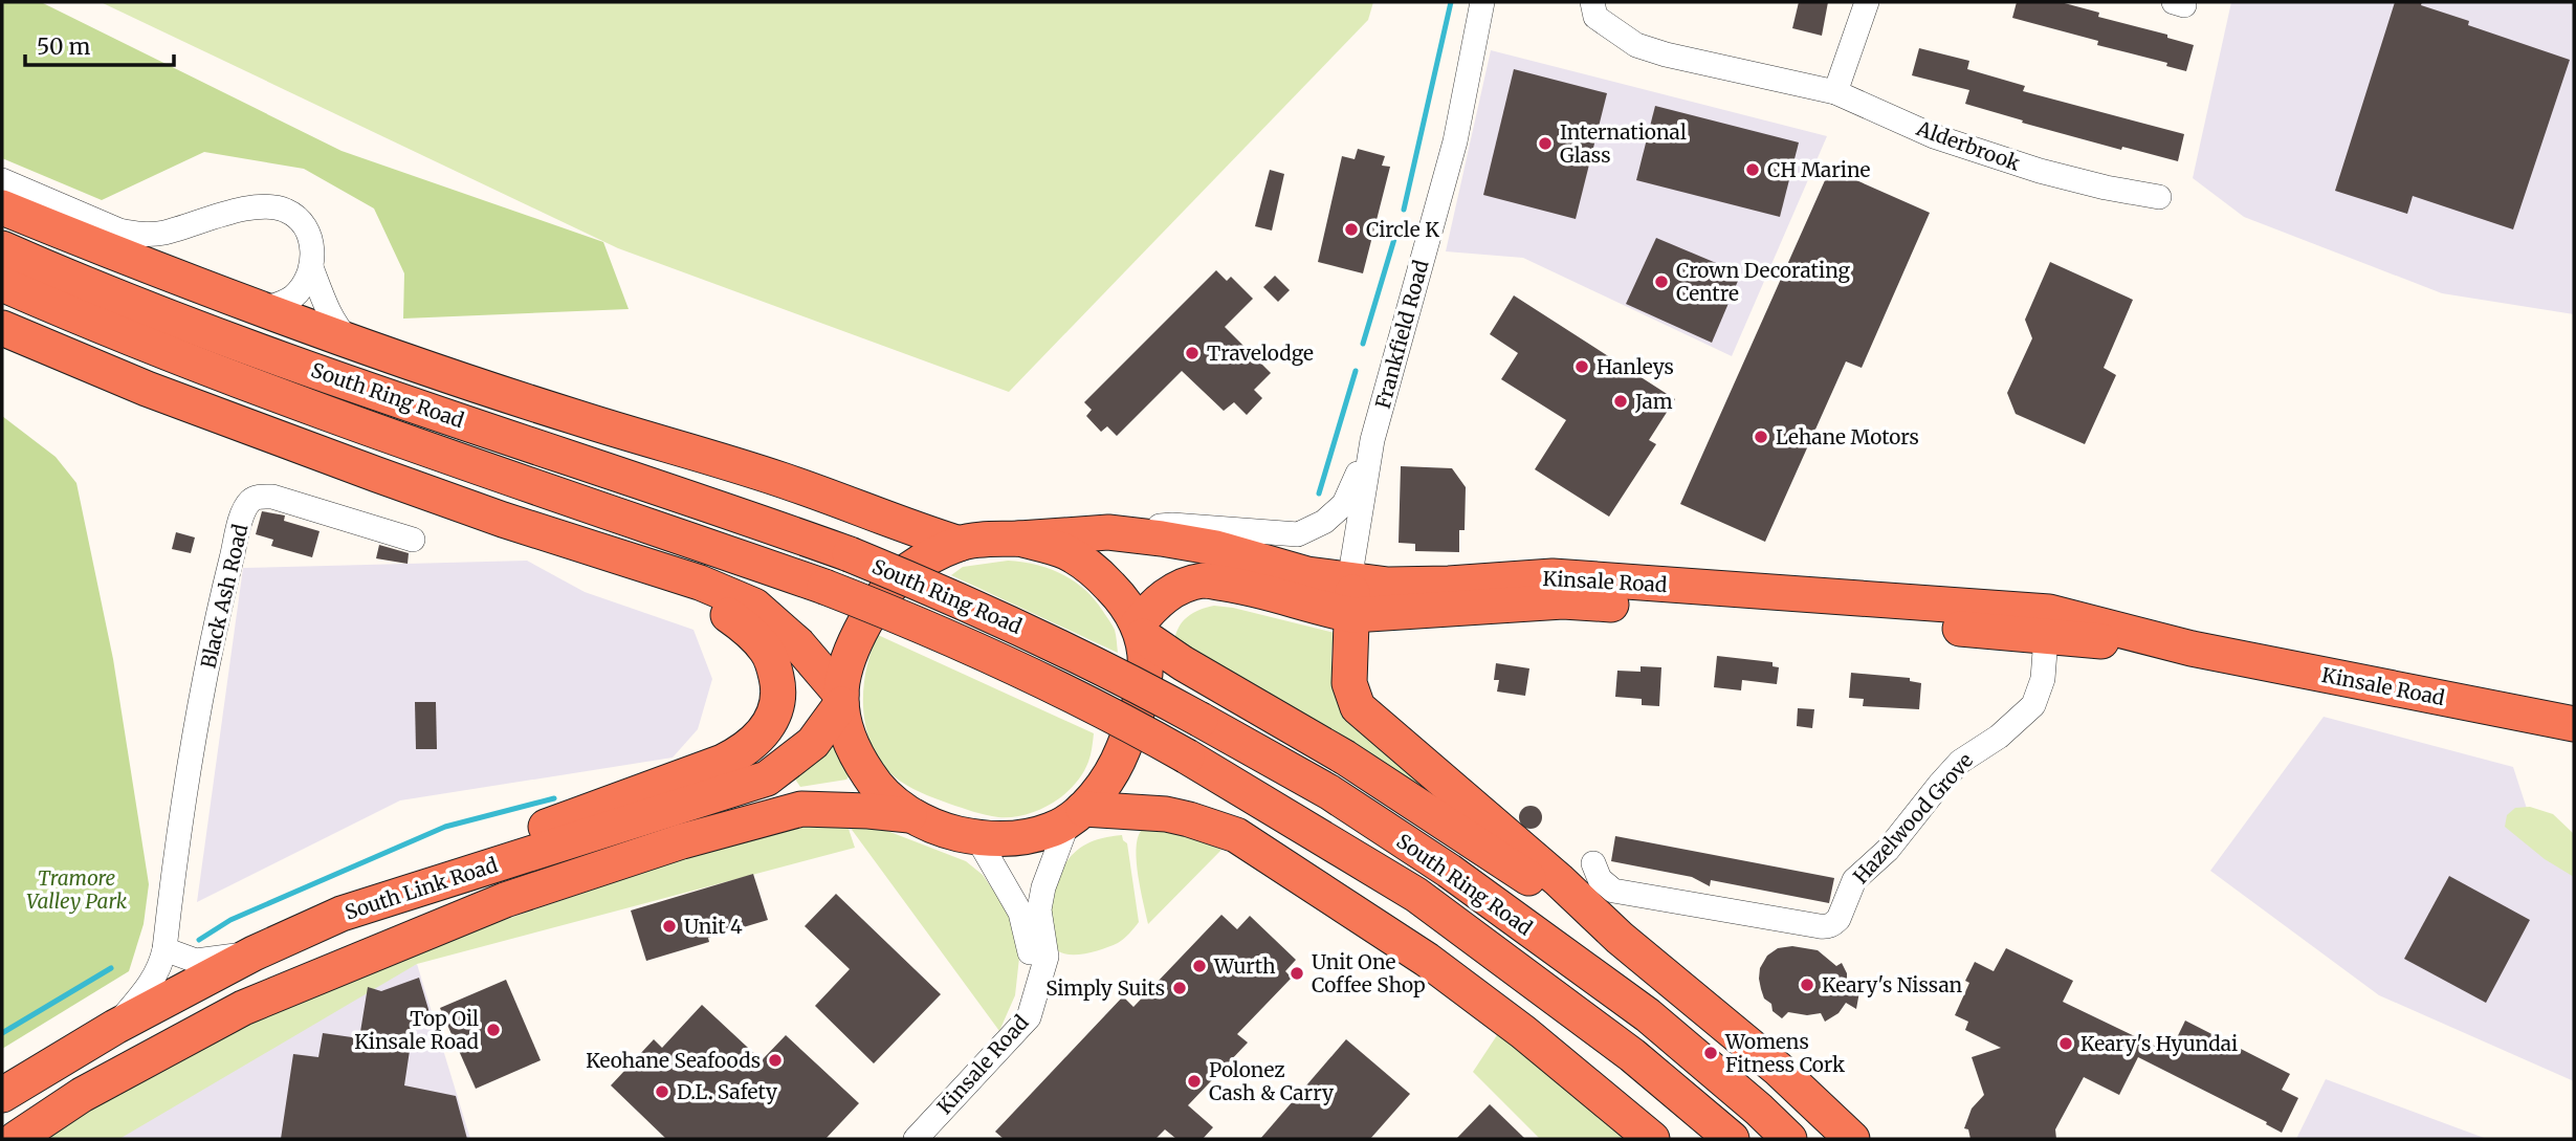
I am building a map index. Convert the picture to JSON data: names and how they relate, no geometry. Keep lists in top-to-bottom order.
{
  "streets": {
    "highway": ["South Ring Road", "Kinsale Road", "South Link Road"],
    "street": [
      "Alderbrook",
      "Frankfield Road",
      "Black Ash Road",
      "Hazelwood Grove"
    ]
  },
  "crossings": [
    ["Frankfield Road", "Kinsale Road"],
    ["Kinsale Road", "Hazelwood Grove"]
  ],
  "parks": ["Tramore Valley Park"],
  "places": [
    "International Glass",
    "CH Marine",
    "Circle K",
    "Crown Decorating Centre",
    "Travelodge",
    "Hanleys",
    "Jam",
    "Lehane Motors",
    "Unit 4",
    "Wurth",
    "Unit One Coffee Shop",
    "Keary's Nissan",
    "Simply Suits",
    "Top Oil Kinsale Road",
    "Keary's Hyundai",
    "Womens Fitness Cork",
    "Keohane Seafoods",
    "Polonez Cash & Carry",
    "D.L. Safety"
  ],
  "scale_bar": "50 m"
}
